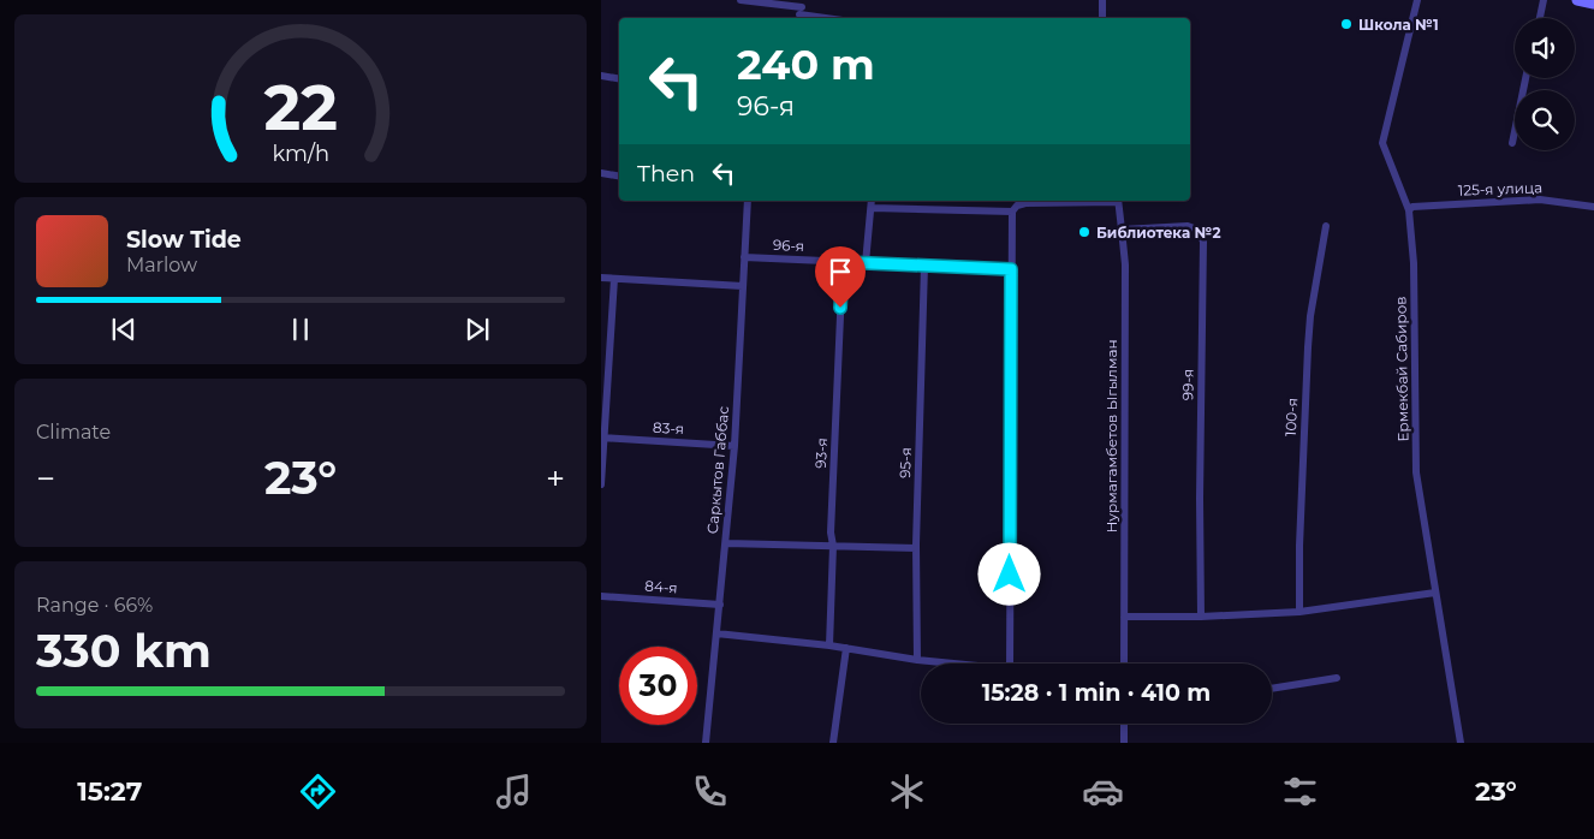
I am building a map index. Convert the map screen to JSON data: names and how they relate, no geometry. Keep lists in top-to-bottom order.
{
  "streets": {
    "street": [
      "125-я улица",
      "96-я",
      "Ермекбай Сабиров",
      "99-я",
      "100-я",
      "83-я",
      "Нурмагамбетов Ыгылман",
      "93-я",
      "95-я",
      "Саркытов Габбас",
      "84-я"
    ]
  },
  "crossings": [
    ["125-я улица", "Ермекбай Сабиров"],
    ["96-я", "93-я"],
    ["96-я", "95-я"],
    ["96-я", "Саркытов Габбас"],
    ["99-я", "Нурмагамбетов Ыгылман"],
    ["83-я", "Саркытов Габбас"],
    ["Саркытов Габбас", "84-я"]
  ],
  "places": ["Школа №1", "Библиотека №2"],
  "page": {
    "turn": ["240 m", "96-я"],
    "then": "Then",
    "song": ["Slow Tide", "Marlow"],
    "tile": [
      "Climate",
      ["Range · 66%", "330 km"]
    ],
    "heat": ["−", "23°", "+"],
    "limit": "30",
    "trip": "15:28 · 1 min · 410 m",
    "tabs": ["15:27", "23°"],
    "gauge": ["22", "km/h"]
  }
}
